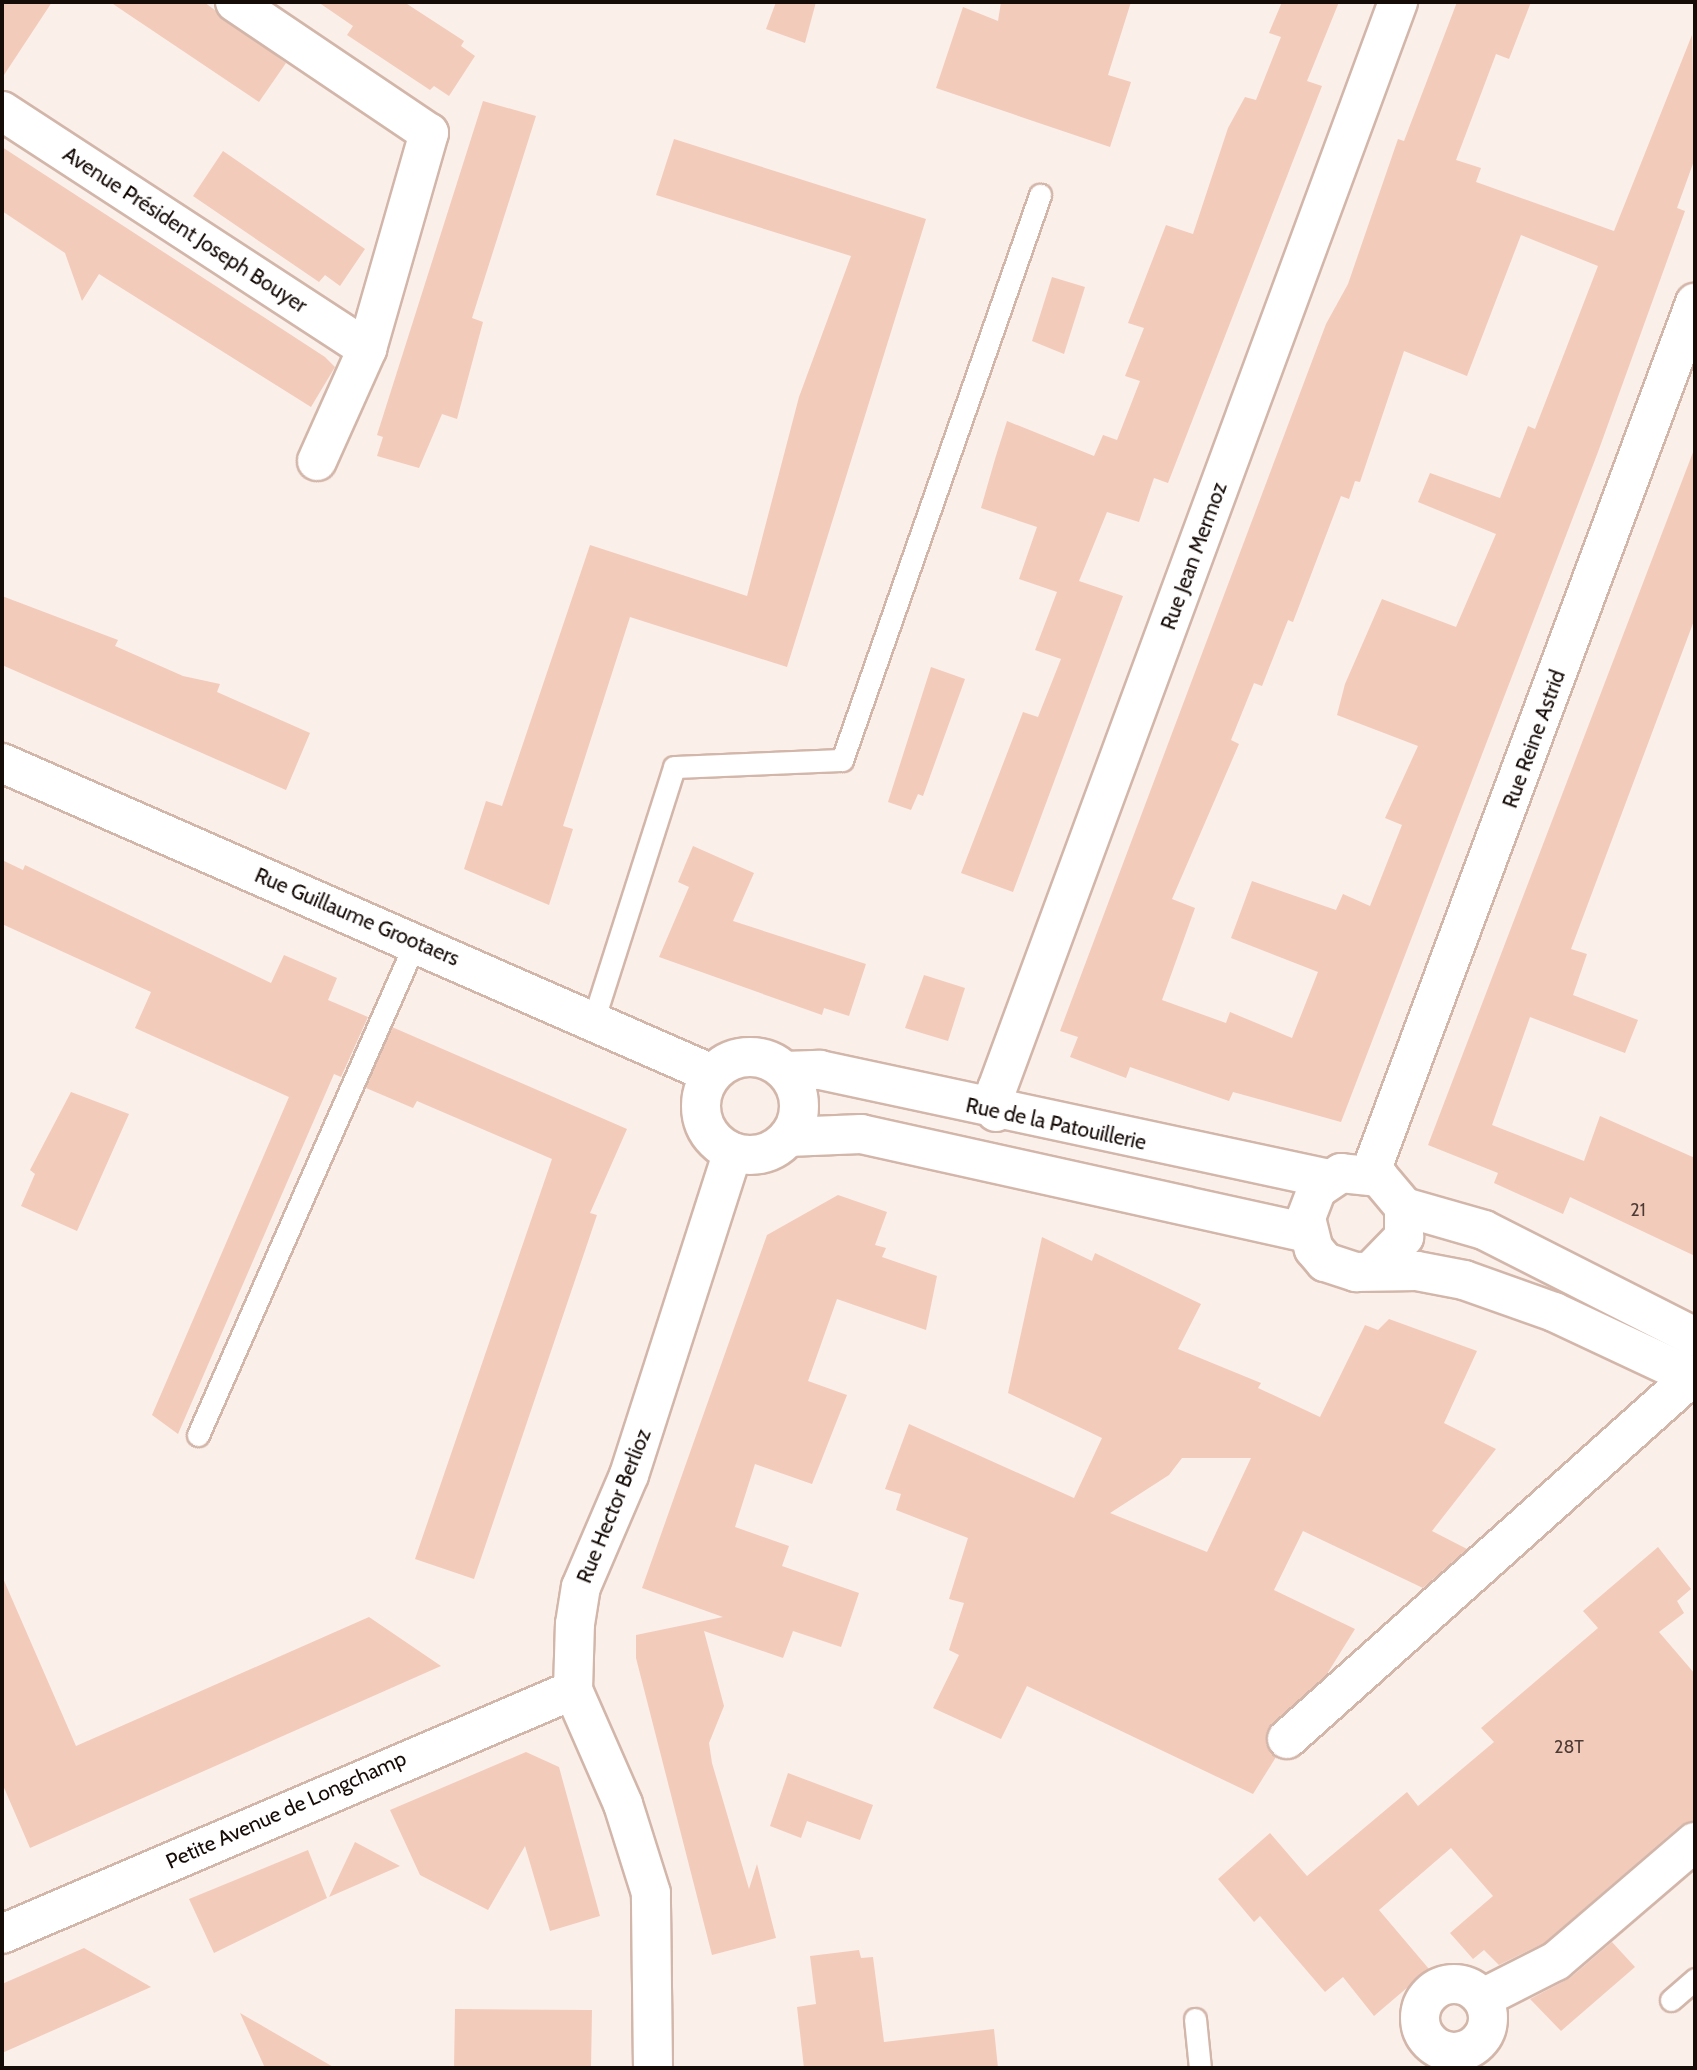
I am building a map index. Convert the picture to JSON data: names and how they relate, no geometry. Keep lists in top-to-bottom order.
{
  "streets": {
    "street": [
      "Avenue Président Joseph Bouyer",
      "Rue Jean Mermoz",
      "Rue Reine Astrid",
      "Rue Guillaume Grootaers",
      "Rue de la Patouillerie",
      "Rue Hector Berlioz",
      "Petite Avenue de Longchamp"
    ]
  },
  "crossings": [
    ["Rue Jean Mermoz", "Rue de la Patouillerie"],
    ["Rue Reine Astrid", "Rue de la Patouillerie"],
    ["Rue Guillaume Grootaers", "Rue de la Patouillerie"],
    ["Rue Guillaume Grootaers", "Rue Hector Berlioz"],
    ["Rue de la Patouillerie", "Rue Hector Berlioz"],
    ["Rue Hector Berlioz", "Petite Avenue de Longchamp"]
  ],
  "house_numbers": ["21", "28T"]
}
